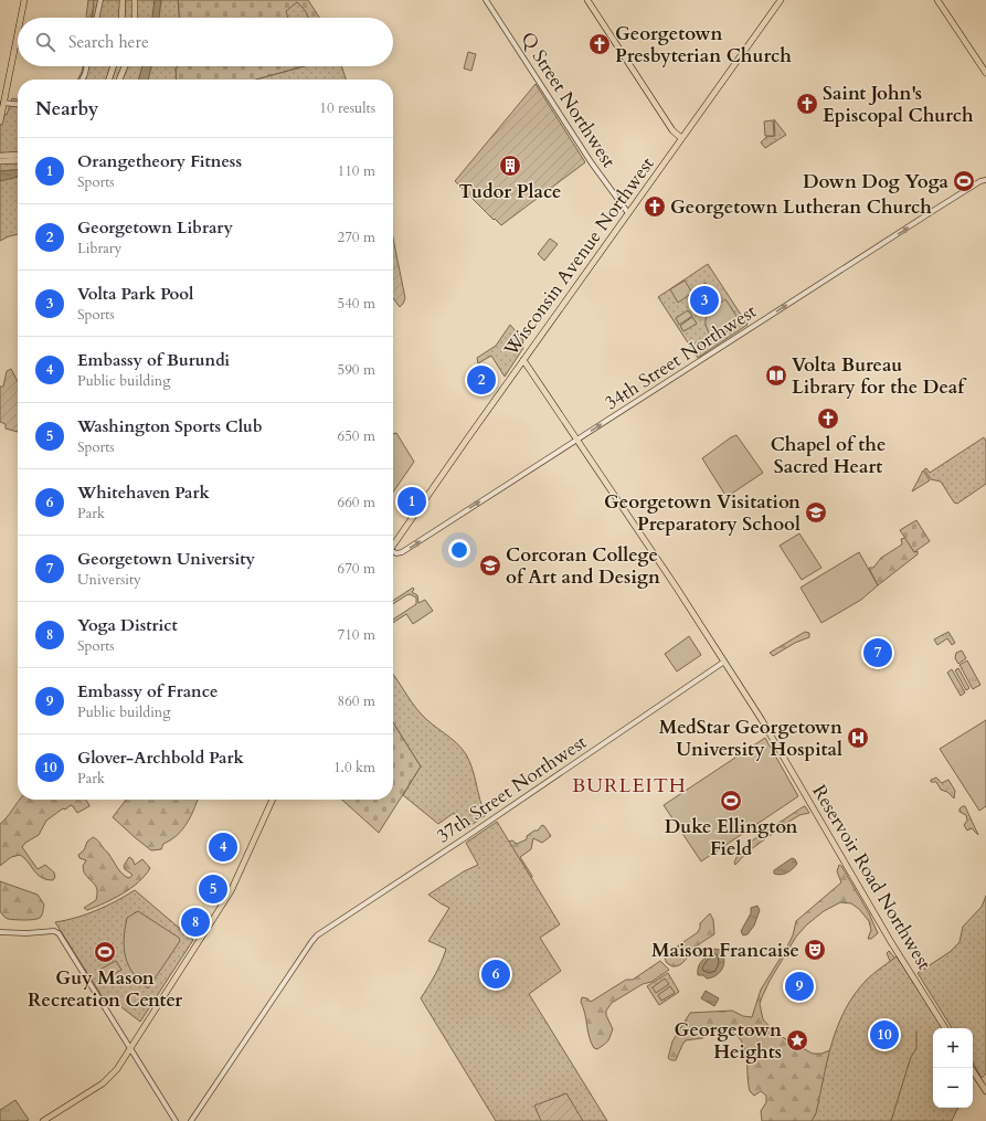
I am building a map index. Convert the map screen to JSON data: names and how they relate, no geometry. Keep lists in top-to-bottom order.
{
  "streets": {
    "main road": ["Wisconsin Avenue Northwest", "Reservoir Road Northwest"],
    "street": ["Q Street Northwest", "34th Street Northwest", "37th Street Northwest"]
  },
  "crossings": [
    ["Q Street Northwest", "Wisconsin Avenue Northwest"],
    ["Wisconsin Avenue Northwest", "Reservoir Road Northwest"],
    ["34th Street Northwest", "Reservoir Road Northwest"],
    ["37th Street Northwest", "Reservoir Road Northwest"]
  ],
  "one_way": ["34th Street Northwest"],
  "districts": ["BURLEITH"],
  "places": {
    "church": [
      "Georgetown Presbyterian Church",
      "Saint John's Episcopal Church",
      "Georgetown Lutheran Church",
      "Chapel of the Sacred Heart"
    ],
    "building": ["Tudor Place"],
    "sports": ["Down Dog Yoga", "Duke Ellington Field", "Guy Mason Recreation Center"],
    "library": ["Volta Bureau Library for the Deaf"],
    "school or university": ["Georgetown Visitation Preparatory School", "Corcoran College of Art and Design"],
    "hospital": ["MedStar Georgetown University Hospital"],
    "theatre": ["Maison Francaise"],
    "place": ["Georgetown Heights"]
  },
  "page": {
    "search": "Search here",
    "heading": ["Nearby", "10 results"],
    "list": [
      {
        "mark": "1",
        "name": "Orangetheory Fitness",
        "note": "Sports",
        "value": "110 m"
      },
      {
        "mark": "2",
        "name": "Georgetown Library",
        "note": "Library",
        "value": "270 m"
      },
      {
        "mark": "3",
        "name": "Volta Park Pool",
        "note": "Sports",
        "value": "540 m"
      },
      {
        "mark": "4",
        "name": "Embassy of Burundi",
        "note": "Public building",
        "value": "590 m"
      },
      {
        "mark": "5",
        "name": "Washington Sports Club",
        "note": "Sports",
        "value": "650 m"
      },
      {
        "mark": "6",
        "name": "Whitehaven Park",
        "note": "Park",
        "value": "660 m"
      },
      {
        "mark": "7",
        "name": "Georgetown University",
        "note": "University",
        "value": "670 m"
      },
      {
        "mark": "8",
        "name": "Yoga District",
        "note": "Sports",
        "value": "710 m"
      },
      {
        "mark": "9",
        "name": "Embassy of France",
        "note": "Public building",
        "value": "860 m"
      },
      {
        "mark": "10",
        "name": "Glover-Archbold Park",
        "note": "Park",
        "value": "1.0 km"
      }
    ],
    "pins": [
      "3",
      "2",
      "1",
      "7",
      "4",
      "5",
      "8",
      "6",
      "9",
      "10"
    ],
    "map_buttons": ["+", "−"]
  }
}
